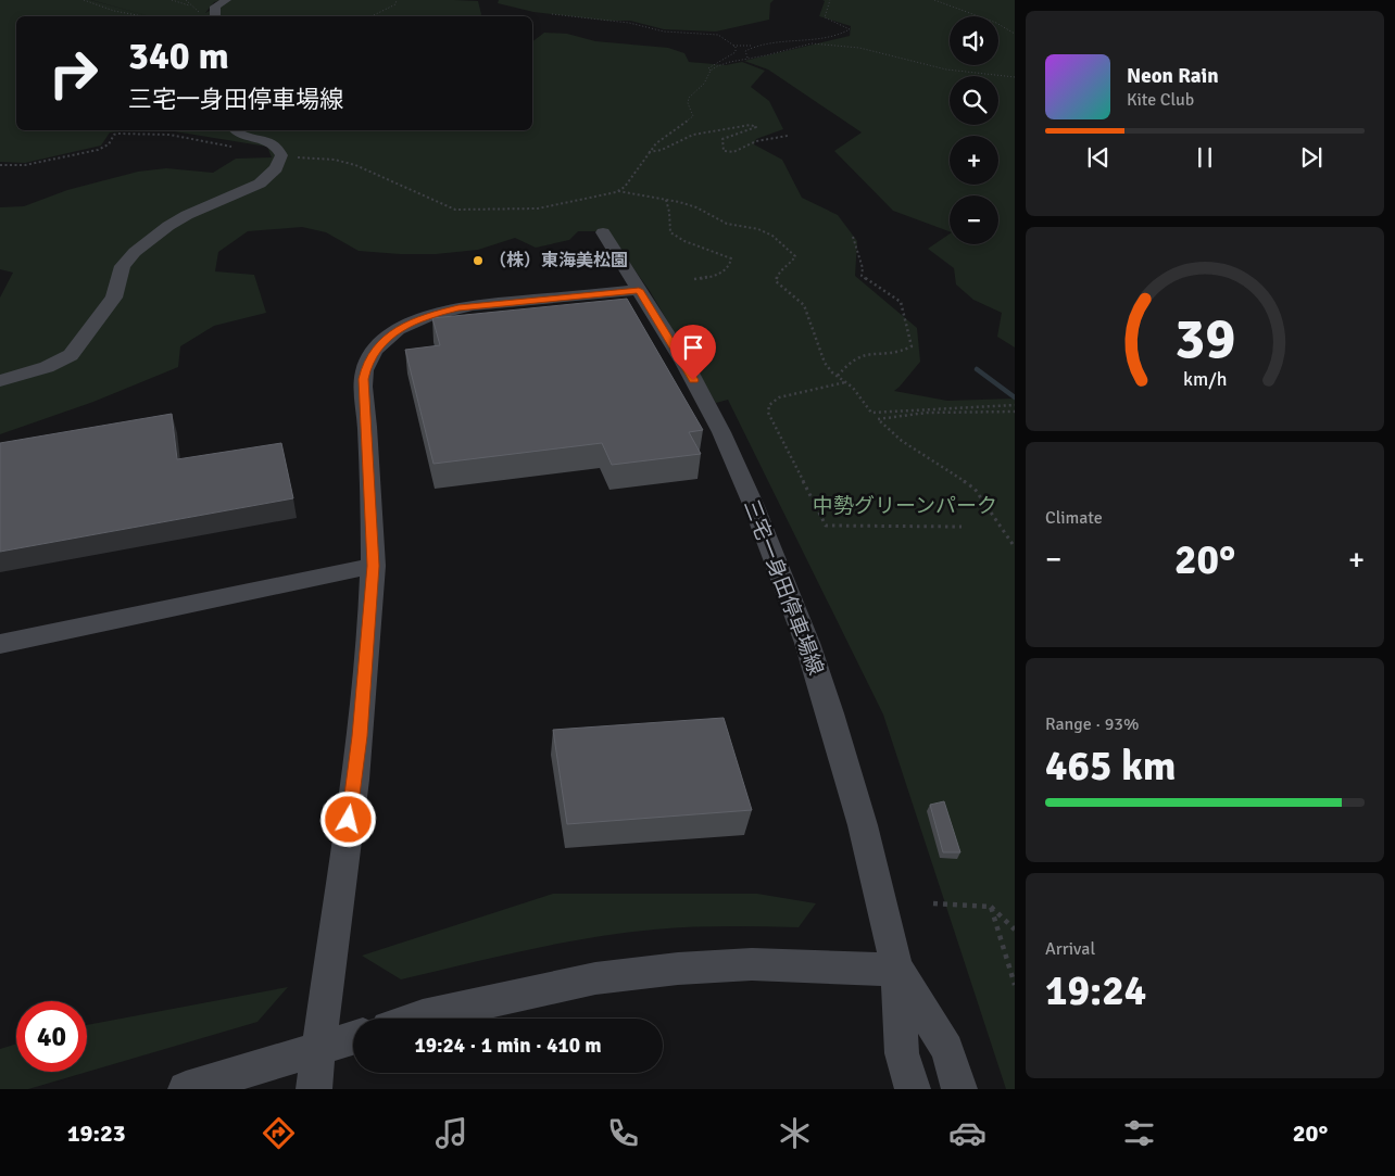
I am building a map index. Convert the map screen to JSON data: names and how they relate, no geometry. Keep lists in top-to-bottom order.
{
  "streets": {
    "main road": ["三宅一身田停車場線"]
  },
  "parks": ["中勢グリーンパーク"],
  "places": ["（株）東海美松園"],
  "page": {
    "map_buttons": ["+", "−"],
    "turn": ["340 m", "三宅一身田停車場線"],
    "song": ["Neon Rain", "Kite Club"],
    "tile": [
      "Climate",
      ["Range · 93%", "465 km"],
      ["Arrival", "19:24"]
    ],
    "heat": ["−", "20°", "+"],
    "limit": "40",
    "trip": "19:24 · 1 min · 410 m",
    "tabs": ["19:23", "20°"],
    "gauge": ["39", "km/h"]
  }
}
